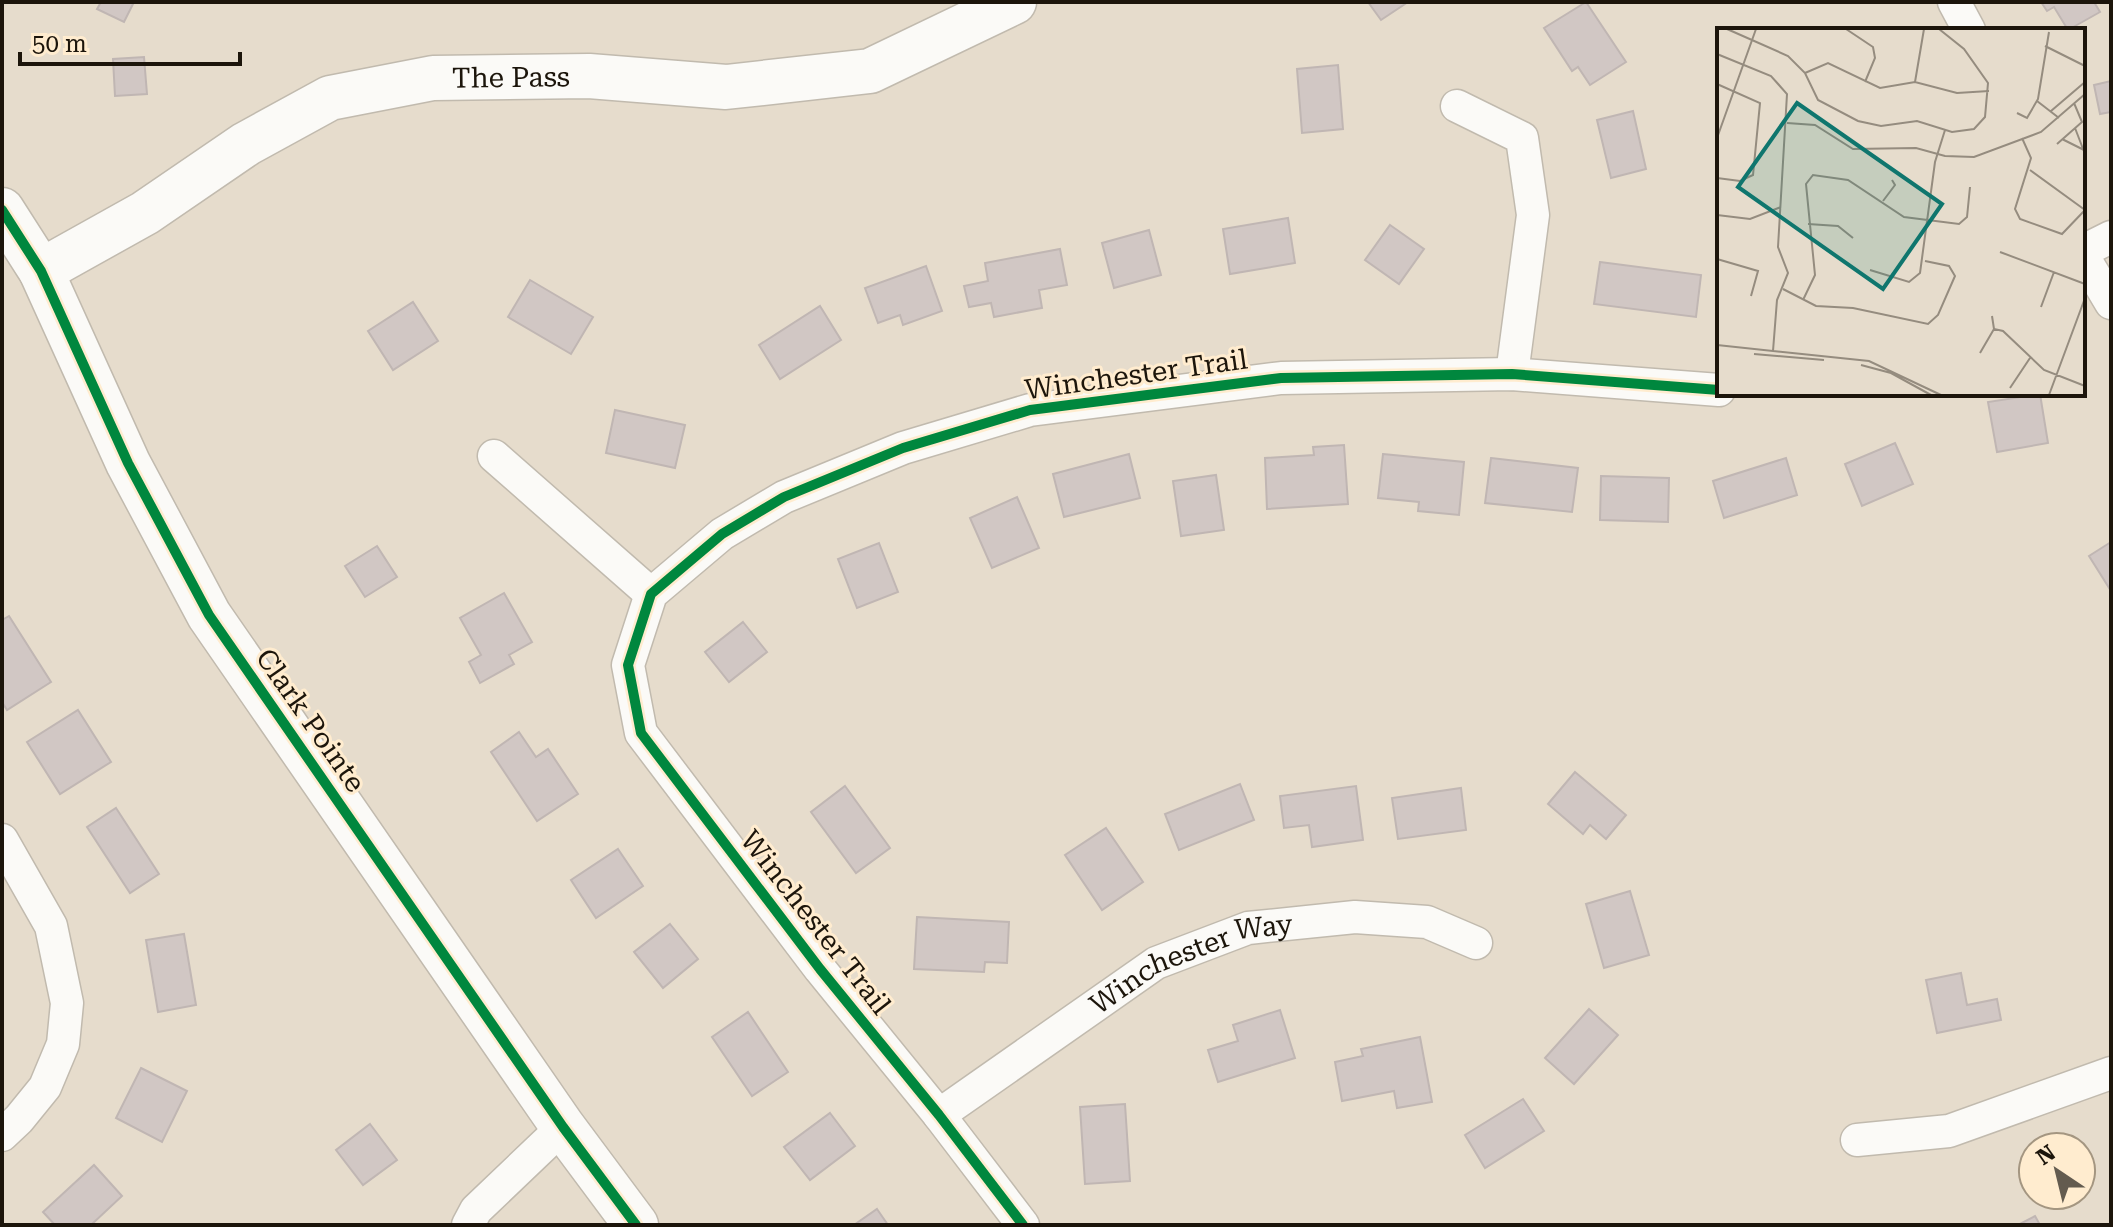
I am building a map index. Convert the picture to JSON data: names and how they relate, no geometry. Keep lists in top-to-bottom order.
{
  "streets": {
    "street": [
      "The Pass",
      "Winchester Trail",
      "Clark Pointe",
      "Winchester Way"
    ]
  },
  "crossings": [
    ["The Pass", "Clark Pointe"],
    ["Winchester Trail", "Winchester Way"]
  ],
  "scale_bar": "50 m",
  "north": "top left"
}
